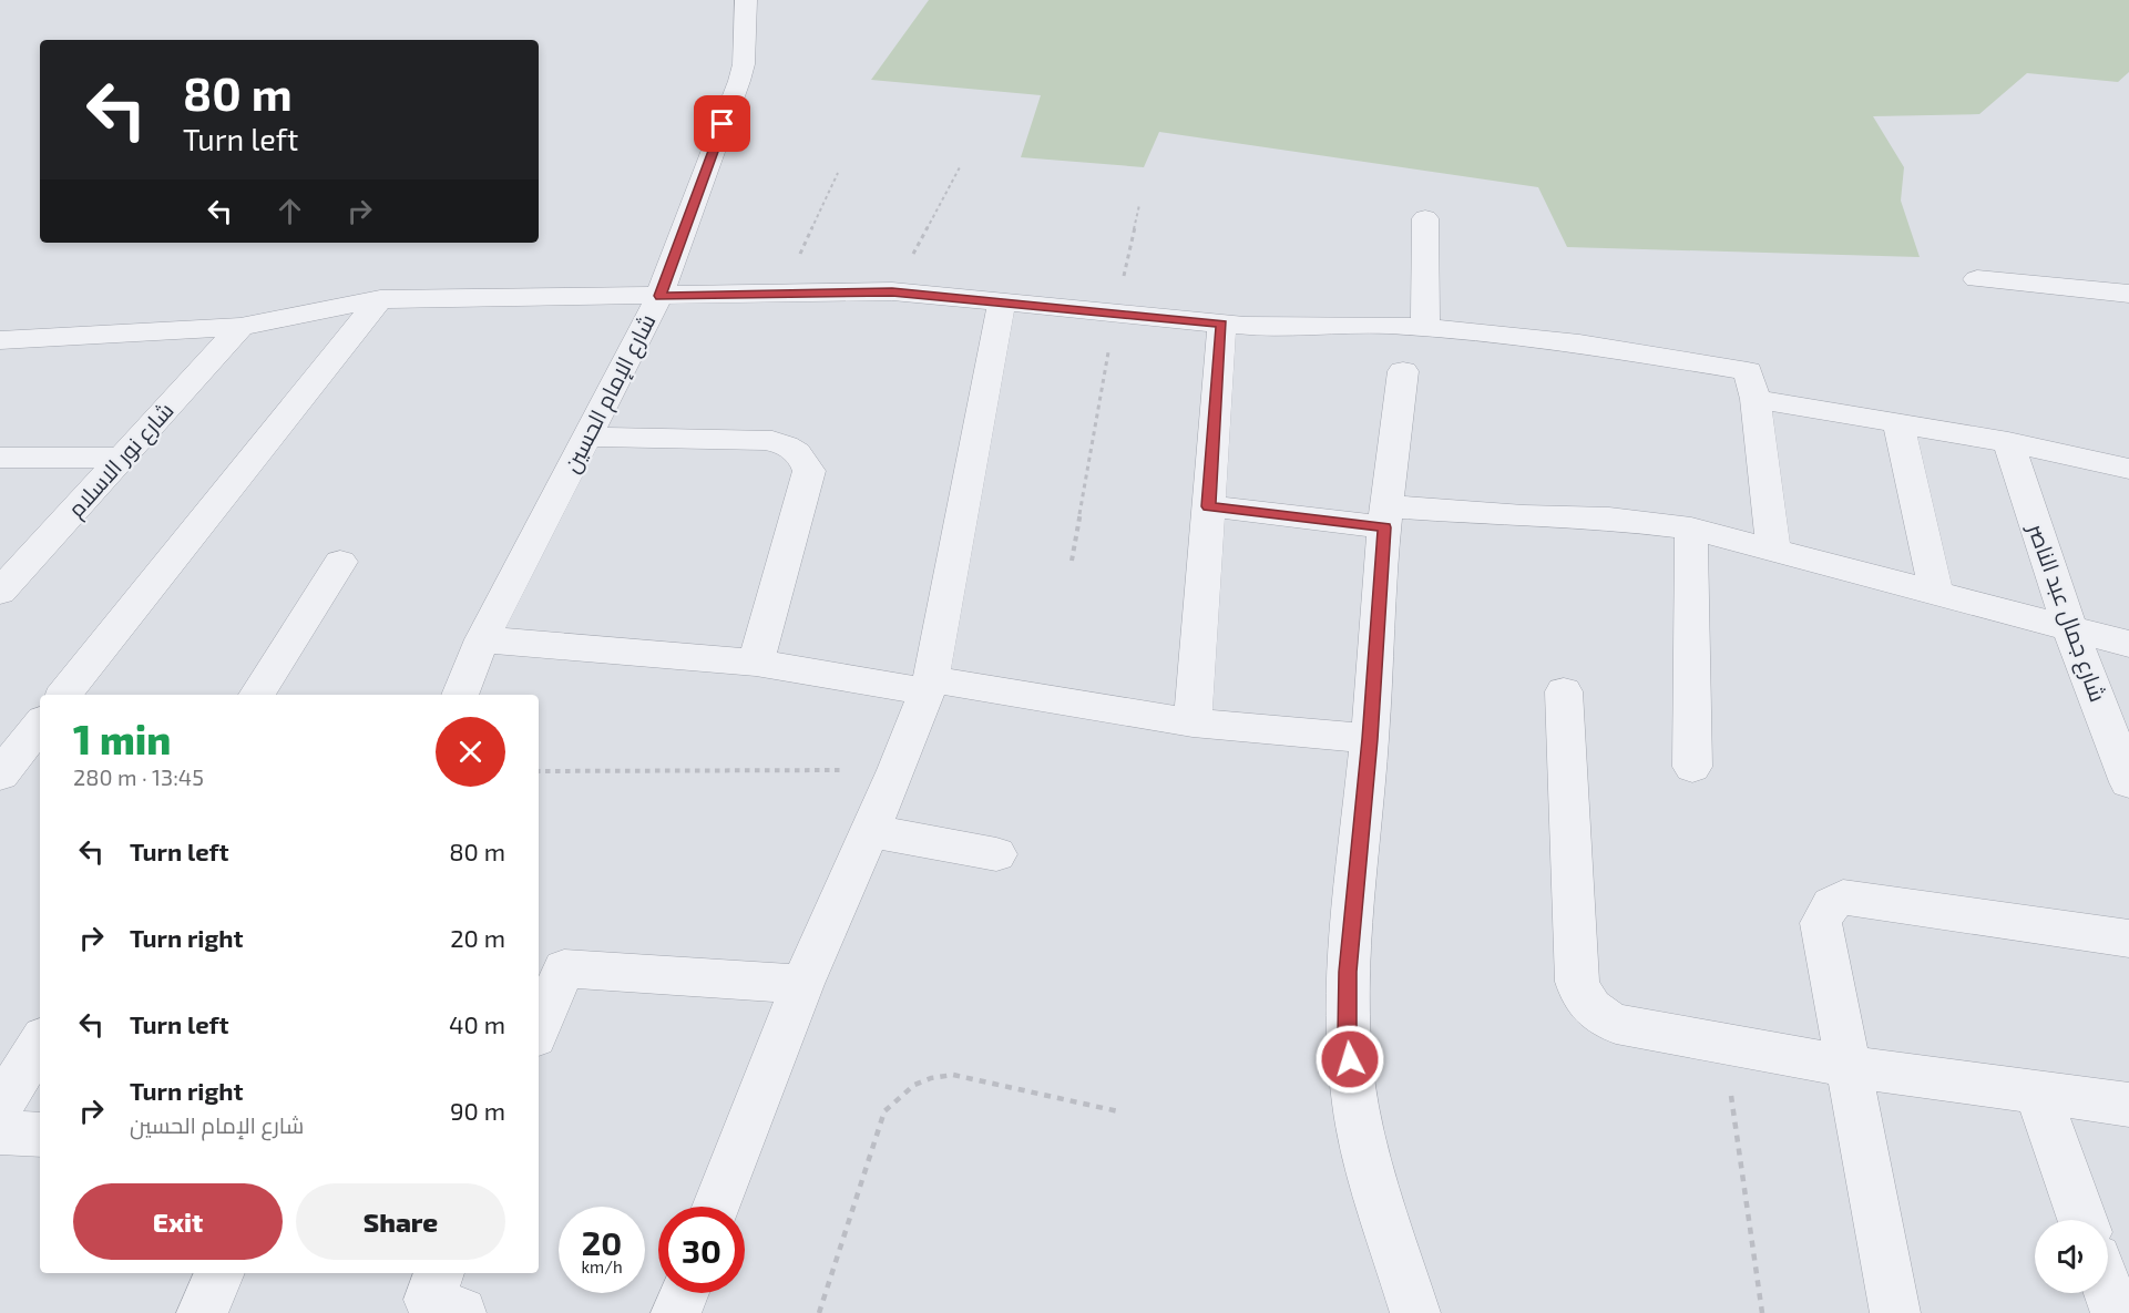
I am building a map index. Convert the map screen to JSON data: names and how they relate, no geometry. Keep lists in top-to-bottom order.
{
  "streets": {
    "street": ["شارع الإمام الحسين", "شارع نور الاسلام", "شارع جمال عبد الناصر"]
  },
  "page": {
    "turn": ["80 m", "Turn left"],
    "heading": ["1 min", "280 m · 13:45"],
    "list": [
      {
        "name": "Turn left",
        "value": "80 m"
      },
      {
        "name": "Turn right",
        "value": "20 m"
      },
      {
        "name": "Turn left",
        "value": "40 m"
      },
      {
        "name": "Turn right",
        "note": "شارع الإمام الحسين",
        "value": "90 m"
      }
    ],
    "buttons": ["Exit", "Share"],
    "speed": "20 km/h",
    "limit": "30"
  }
}
